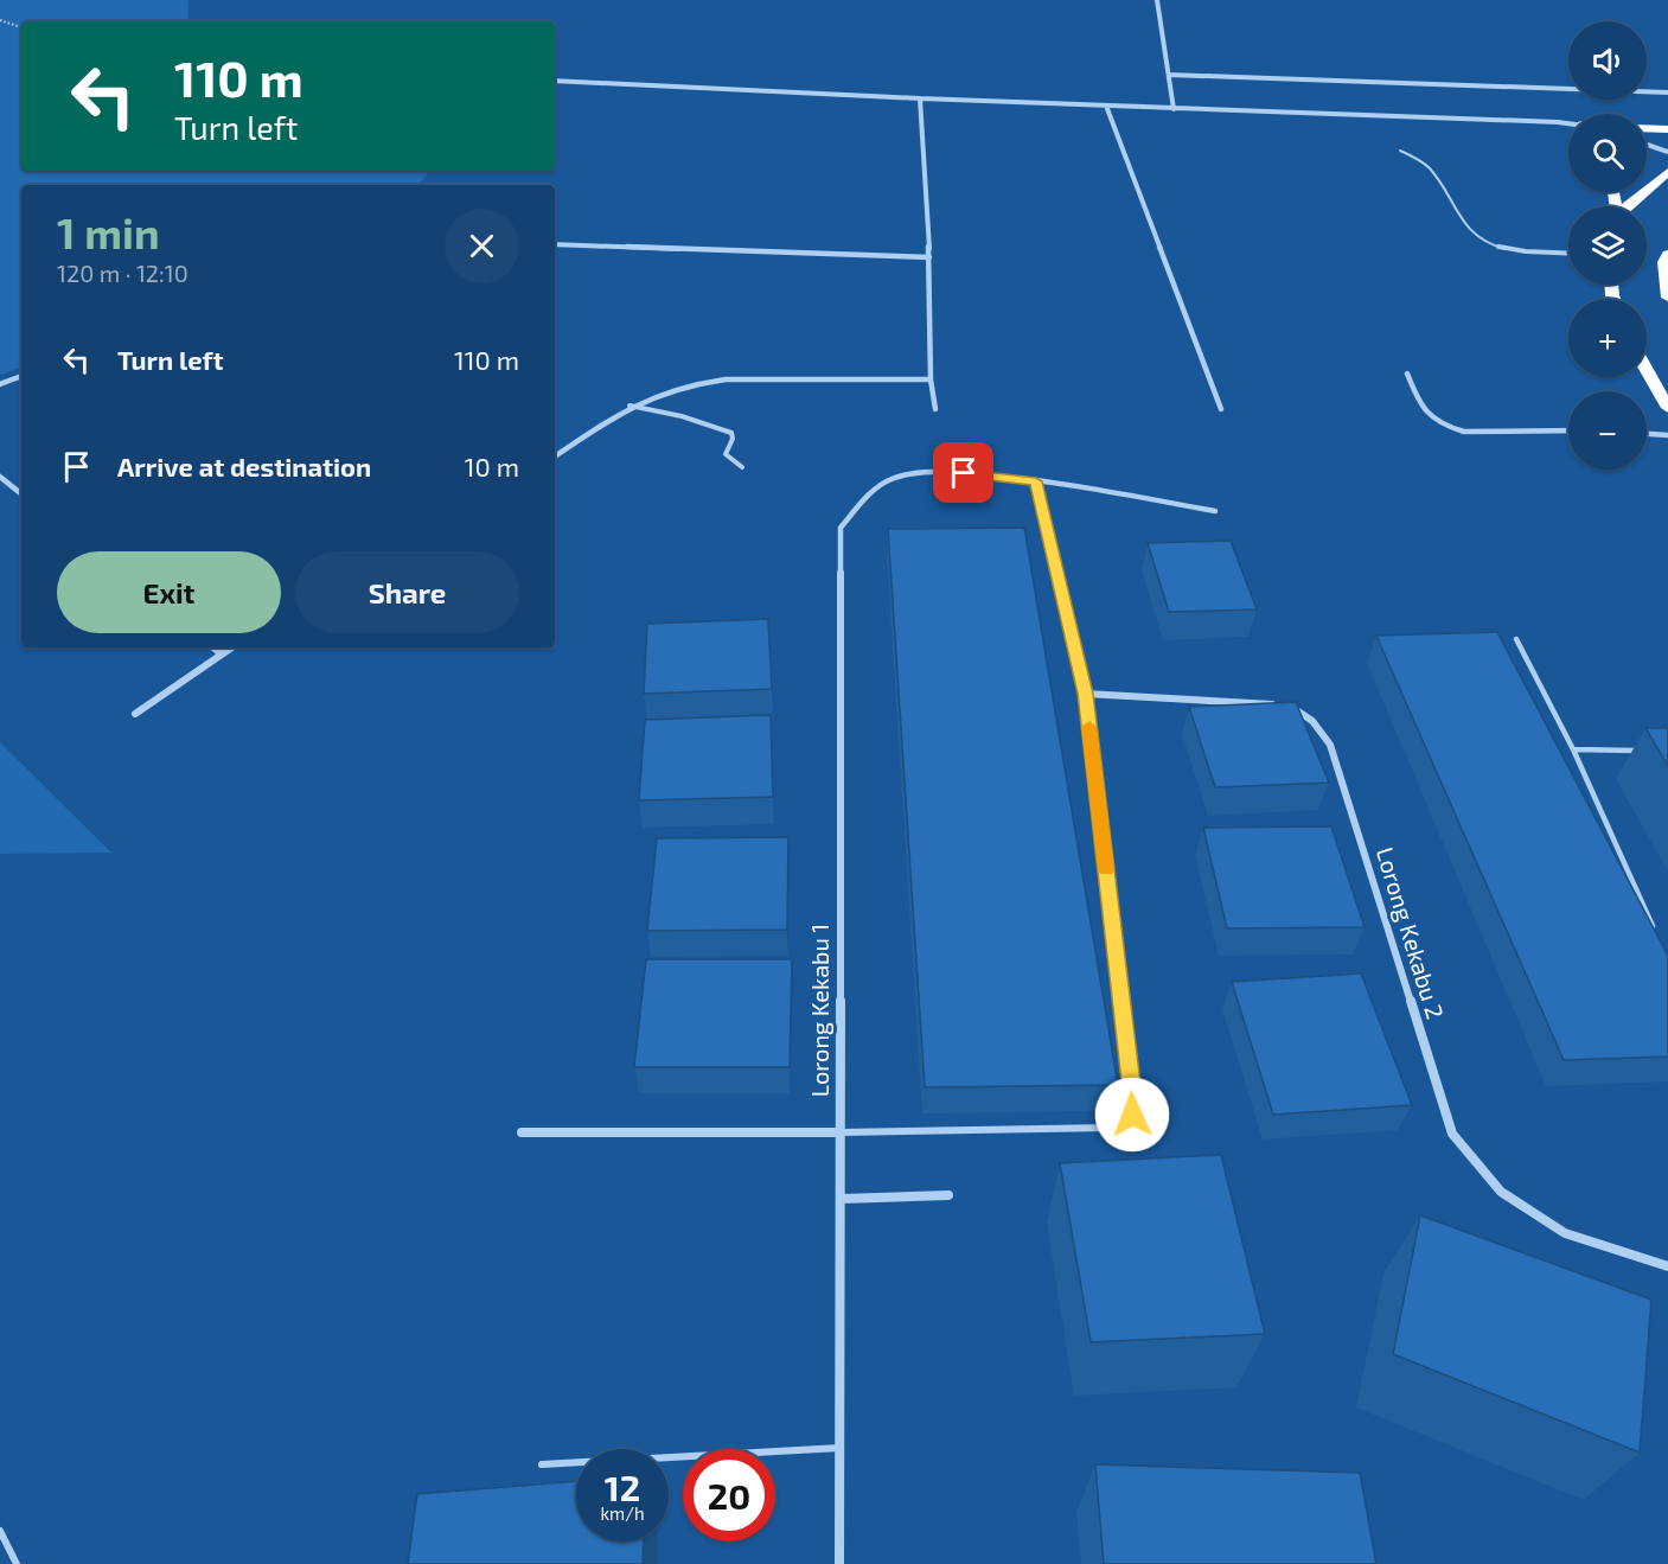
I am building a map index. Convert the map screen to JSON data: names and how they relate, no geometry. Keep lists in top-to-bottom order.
{
  "streets": {
    "street": ["Lorong Kekabu 2", "Lorong Kekabu 1"]
  },
  "page": {
    "map_buttons": ["+", "−"],
    "turn": ["110 m", "Turn left"],
    "heading": ["1 min", "120 m · 12:10"],
    "list": [
      {
        "name": "Turn left",
        "value": "110 m"
      },
      {
        "name": "Arrive at destination",
        "value": "10 m"
      }
    ],
    "buttons": ["Exit", "Share"],
    "speed": "12 km/h",
    "limit": "20"
  }
}
